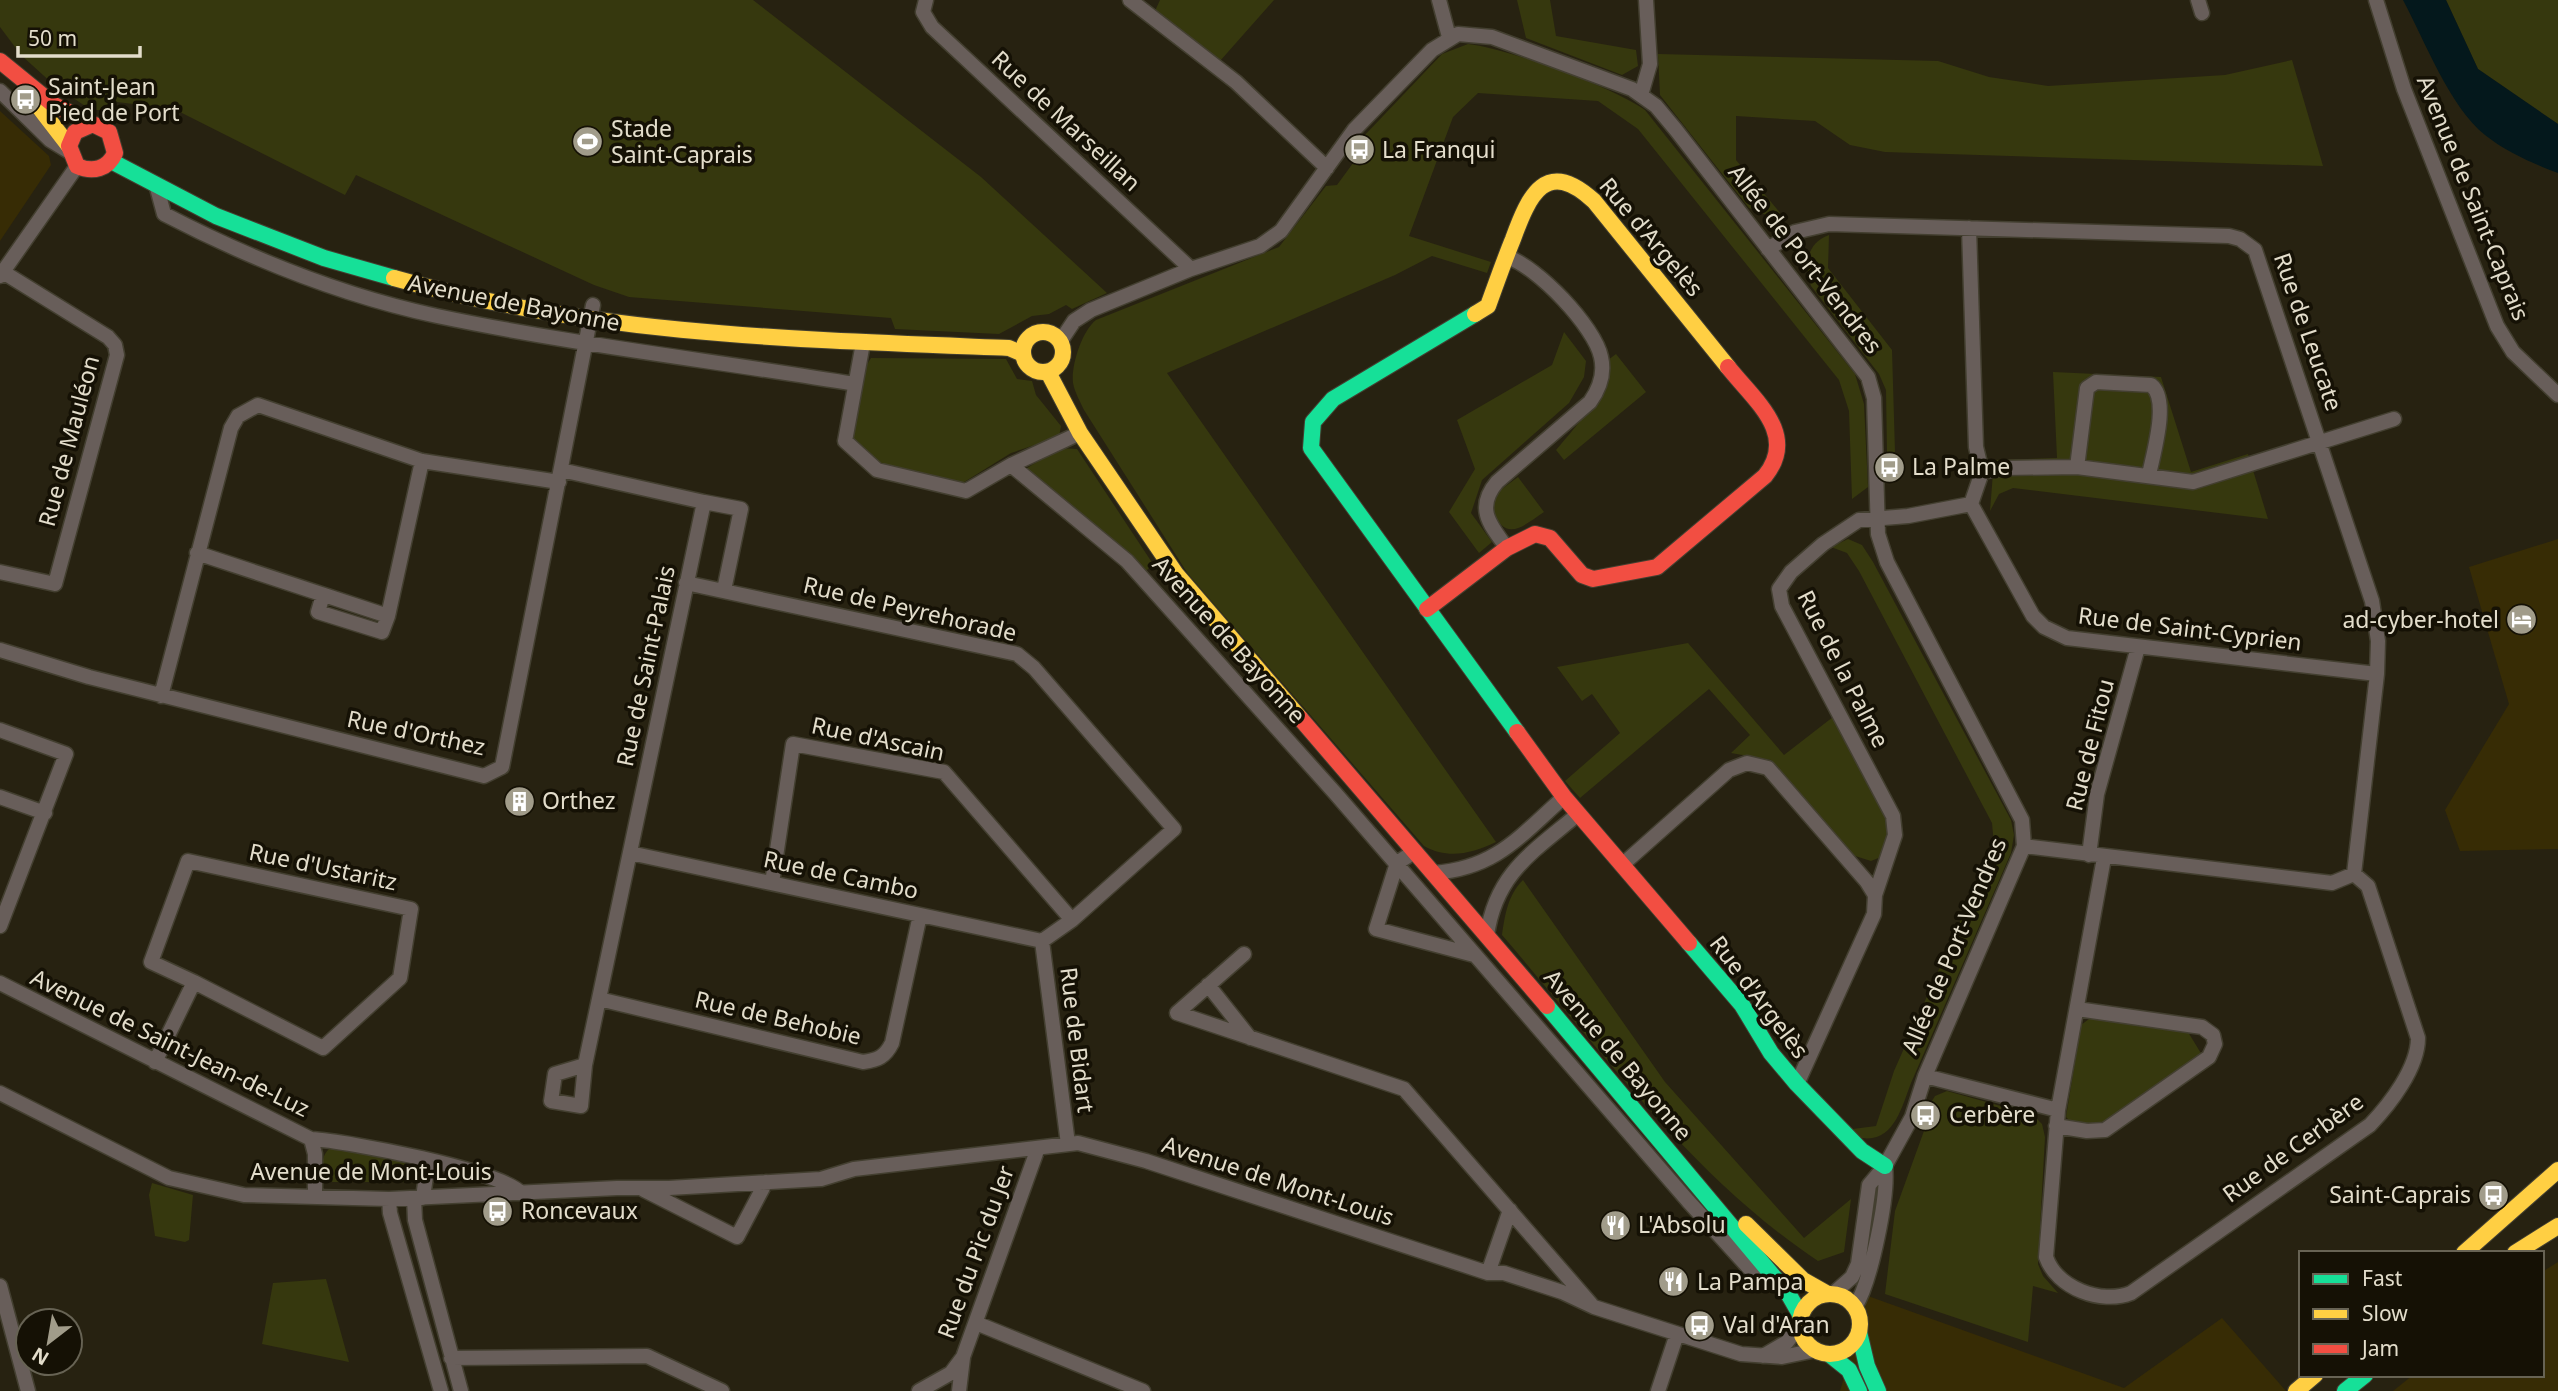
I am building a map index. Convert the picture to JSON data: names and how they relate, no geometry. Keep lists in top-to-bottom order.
{
  "streets": {
    "street": [
      "Rue de Marseillan",
      "Avenue de Saint-Caprais",
      "Rue d'Argelès",
      "Allée de Port-Vendres",
      "Avenue de Bayonne",
      "Rue de Leucate",
      "Rue de Mauléon",
      "Rue de Peyrehorade",
      "Rue de Saint-Cyprien",
      "Rue de Saint-Palais",
      "Rue de la Palme",
      "Rue d'Orthez",
      "Rue d'Ascain",
      "Rue de Fitou",
      "Rue d'Ustaritz",
      "Rue de Cambo",
      "Rue de Behobie",
      "Rue de Bidart",
      "Avenue de Saint-Jean-de-Luz",
      "Rue de Cerbère",
      "Avenue de Mont-Louis",
      "Rue du Pic du Jer"
    ]
  },
  "crossings": [
    ["Rue d'Argelès", "Allée de Port-Vendres"],
    ["Rue d'Argelès", "Rue de la Palme"],
    ["Allée de Port-Vendres", "Avenue de Bayonne"],
    ["Allée de Port-Vendres", "Rue de Leucate"],
    ["Allée de Port-Vendres", "Rue de la Palme"],
    ["Allée de Port-Vendres", "Avenue de Mont-Louis"],
    ["Avenue de Bayonne", "Rue d'Orthez"],
    ["Avenue de Bayonne", "Avenue de Mont-Louis"],
    ["Rue de Leucate", "Rue de Saint-Cyprien"],
    ["Rue de Leucate", "Rue de Cerbère"],
    ["Rue de Peyrehorade", "Rue de Saint-Palais"],
    ["Rue de Peyrehorade", "Rue d'Ascain"],
    ["Rue de Peyrehorade", "Rue de Cambo"],
    ["Rue de Peyrehorade", "Rue de Bidart"],
    ["Rue de Saint-Cyprien", "Rue de la Palme"],
    ["Rue de Saint-Cyprien", "Rue de Fitou"],
    ["Rue de Saint-Palais", "Rue de Cambo"],
    ["Rue de Saint-Palais", "Rue de Behobie"],
    ["Rue d'Ascain", "Rue de Cambo"],
    ["Rue de Cambo", "Rue de Behobie"],
    ["Rue de Cambo", "Rue de Bidart"],
    ["Rue de Bidart", "Avenue de Mont-Louis"],
    ["Avenue de Saint-Jean-de-Luz", "Avenue de Mont-Louis"],
    ["Avenue de Mont-Louis", "Rue du Pic du Jer"]
  ],
  "places": {
    "bus stop": [
      "Saint-Jean Pied de Port",
      "La Franqui",
      "La Palme",
      "Cerbère",
      "Saint-Caprais",
      "Roncevaux",
      "Val d'Aran"
    ],
    "sports": ["Stade Saint-Caprais"],
    "hotel": ["ad-cyber-hotel"],
    "building": ["Orthez"],
    "restaurant": ["L'Absolu", "La Pampa"]
  },
  "legend": ["Fast", "Slow", "Jam"],
  "scale_bar": "50 m",
  "north": "bottom left"
}
